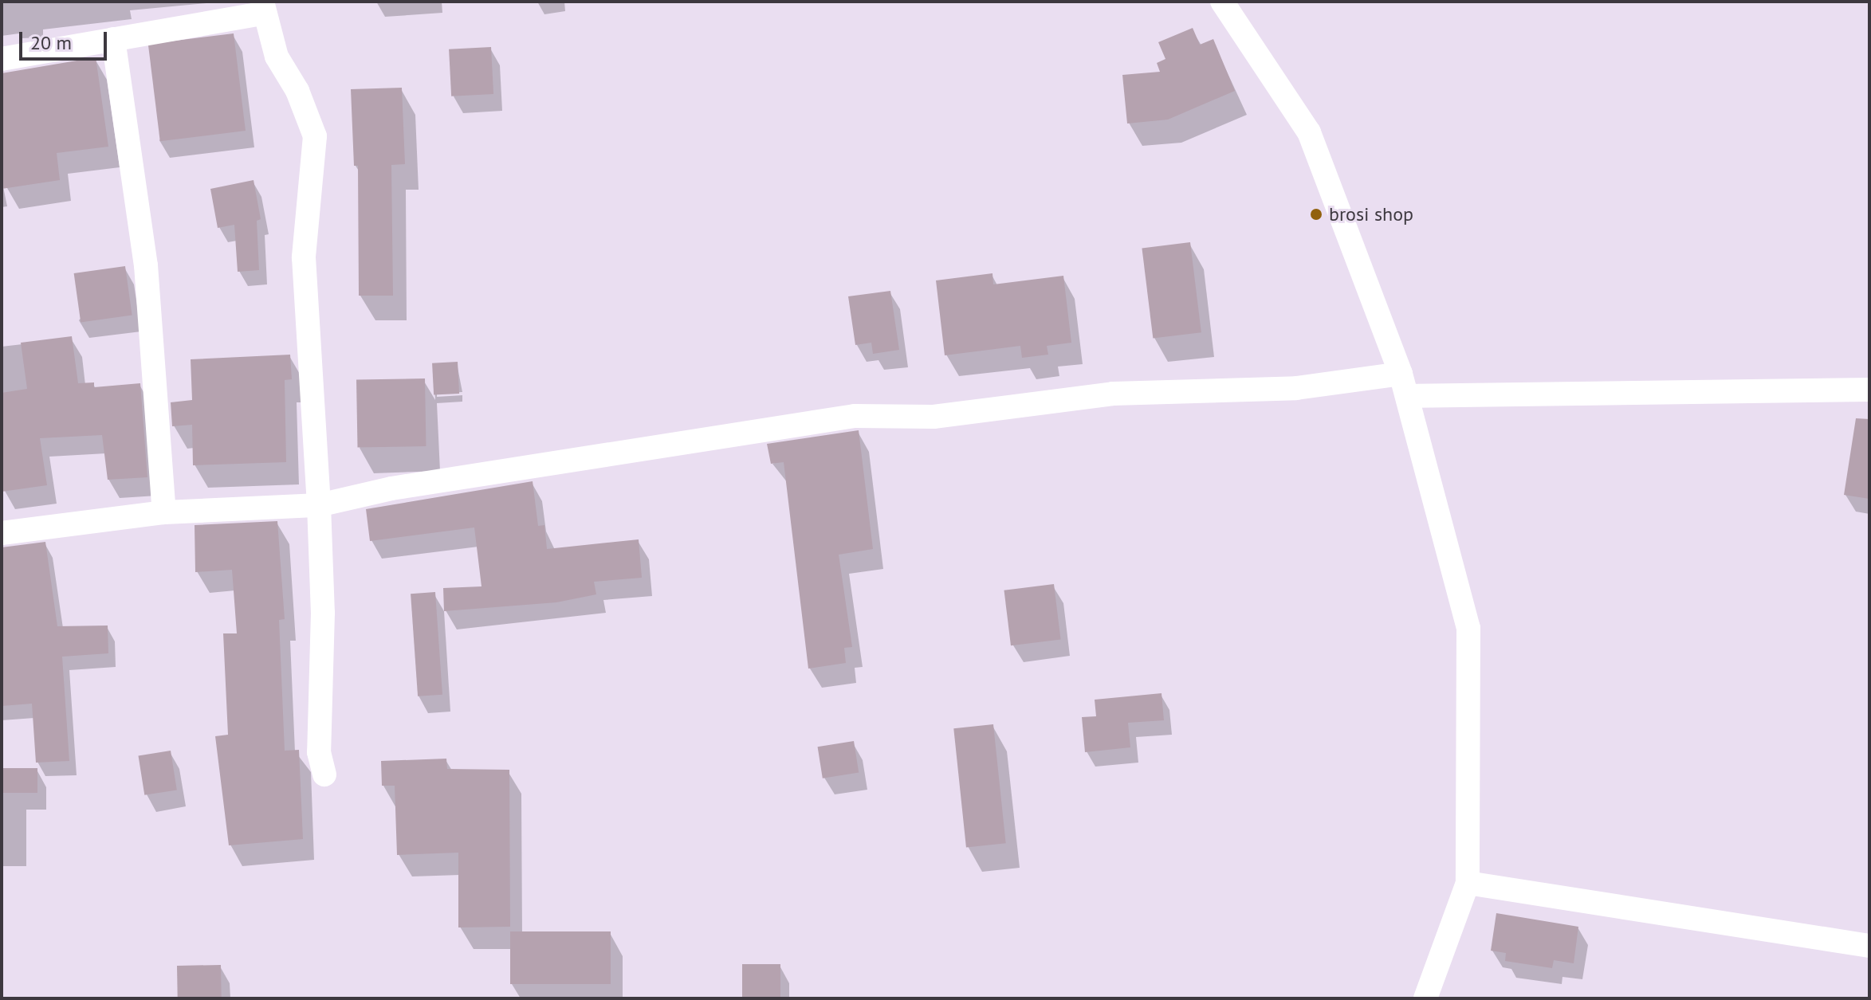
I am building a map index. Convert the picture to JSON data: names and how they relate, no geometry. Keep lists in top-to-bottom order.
{
  "places": ["brosi shop"],
  "scale_bar": "20 m"
}
